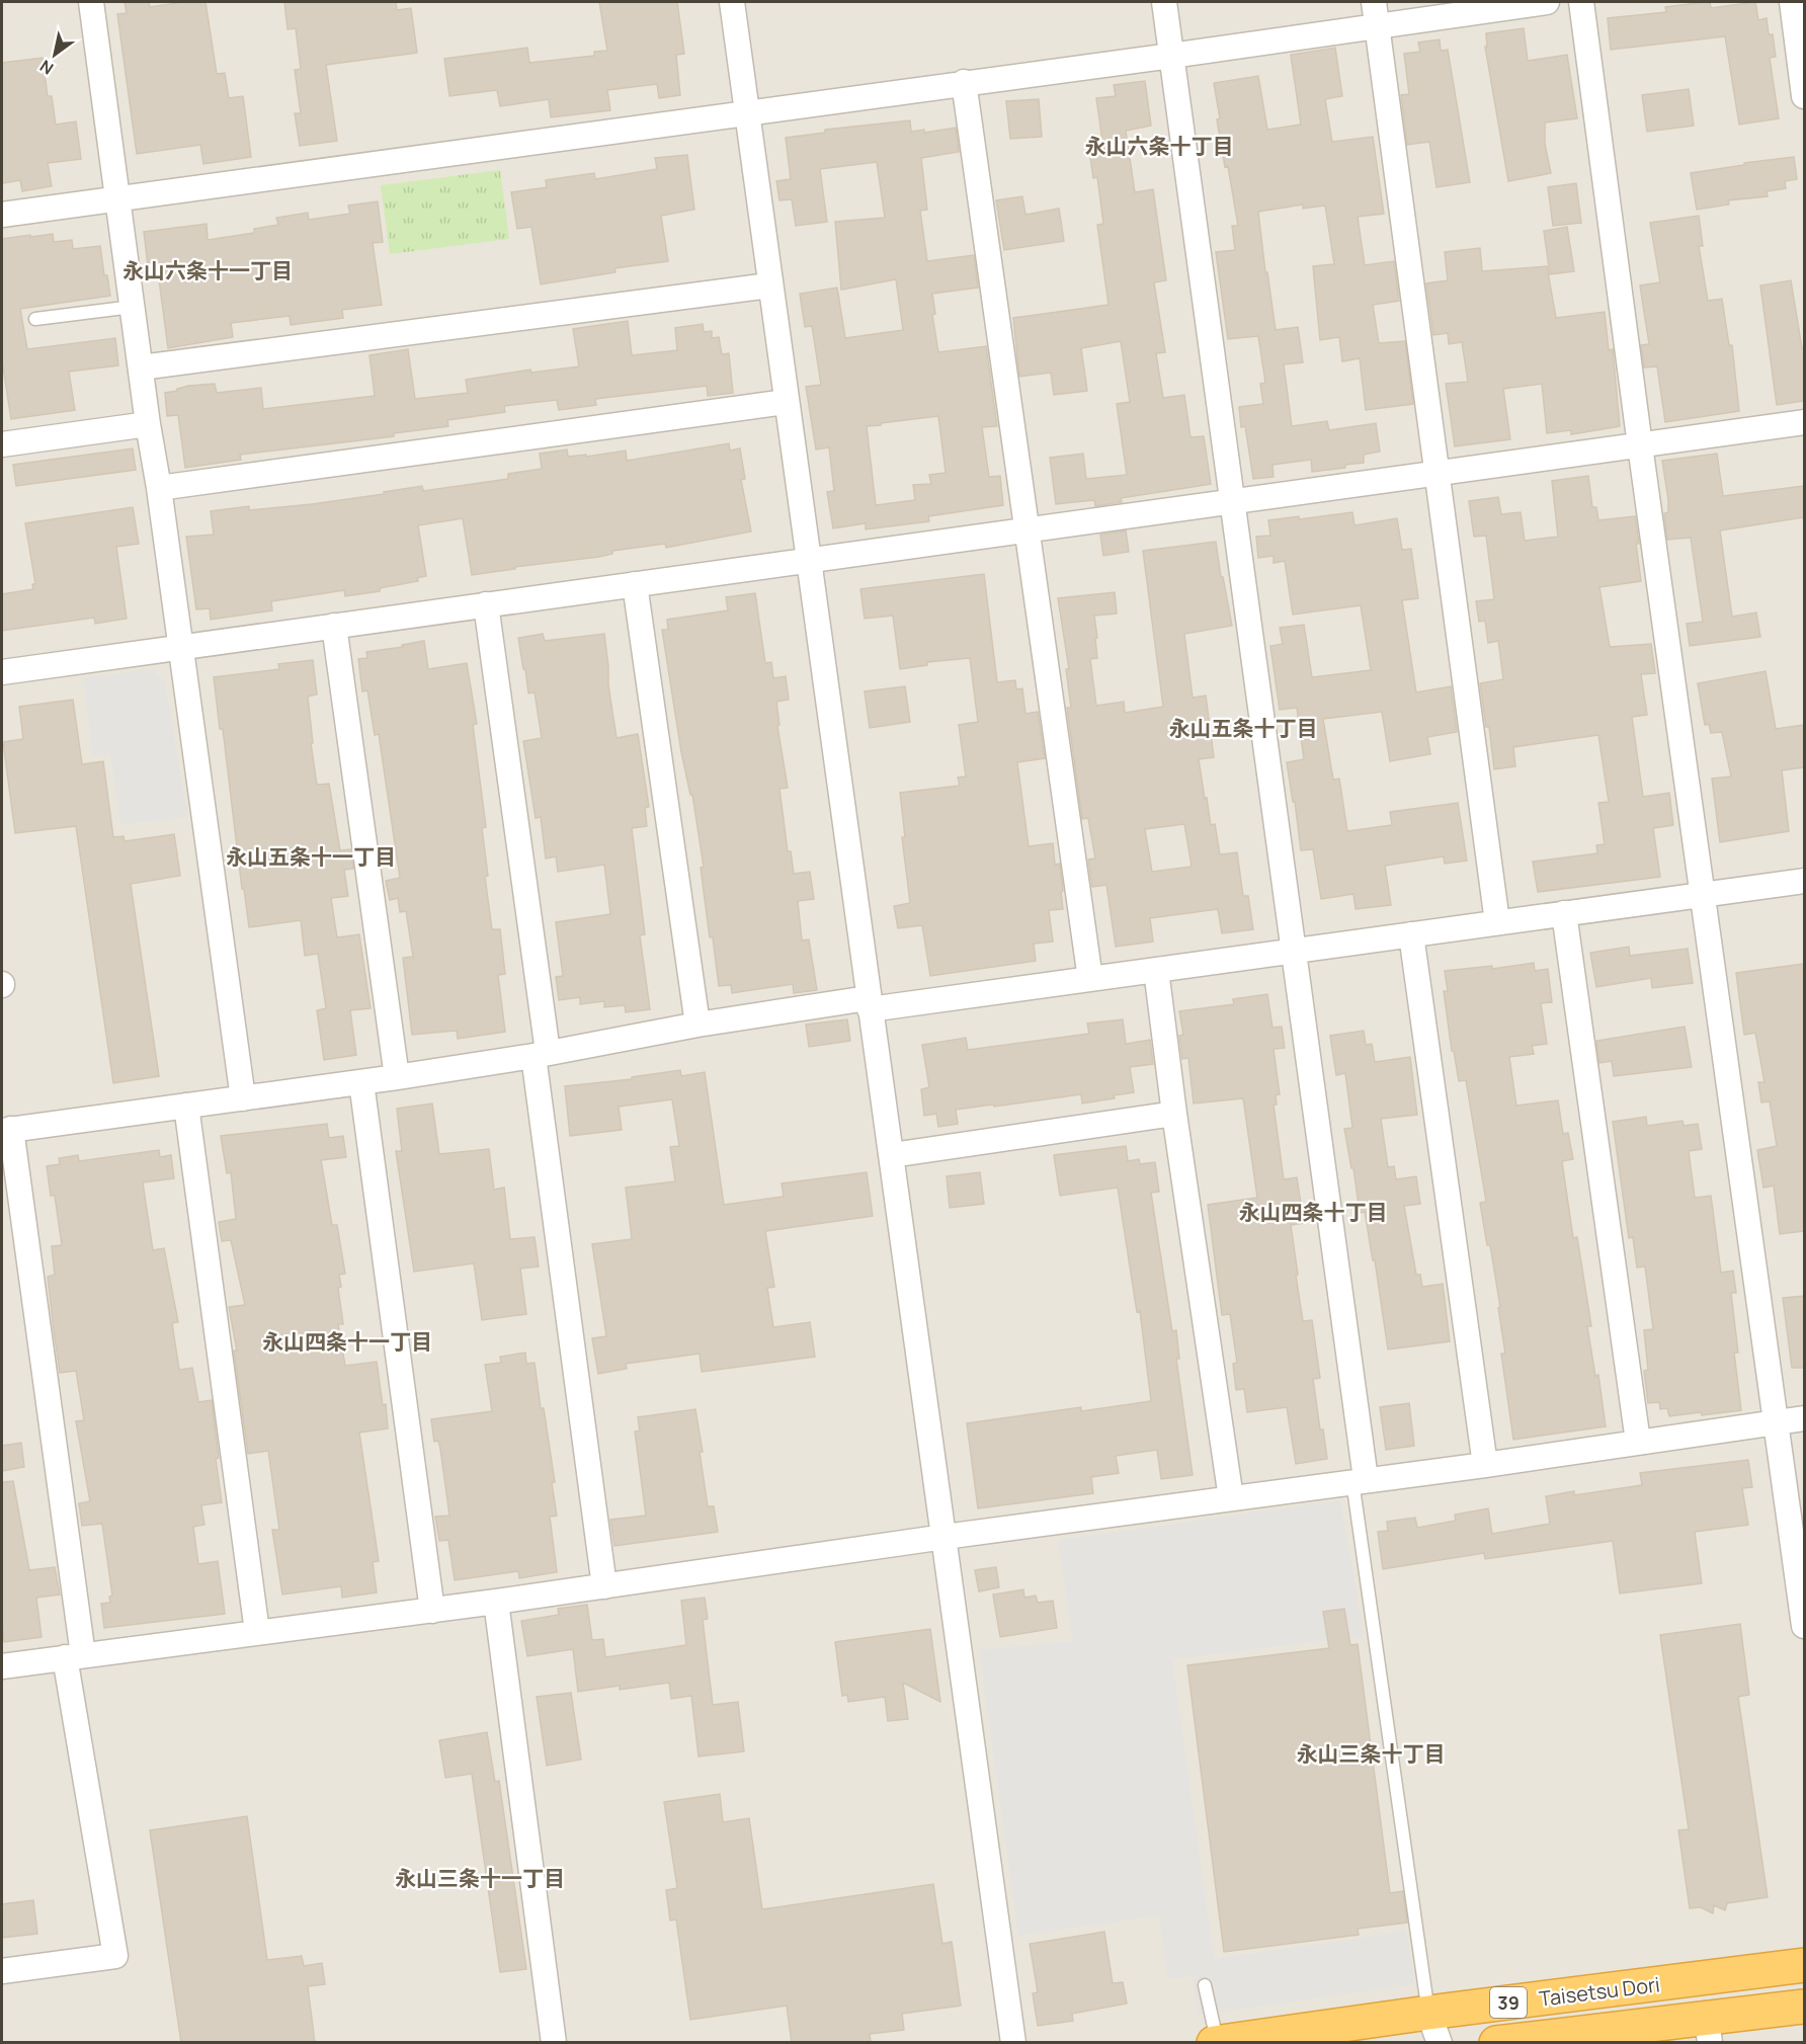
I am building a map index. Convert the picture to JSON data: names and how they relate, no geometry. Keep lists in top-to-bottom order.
{
  "streets": {
    "highway": ["Taisetsu Dori", "39"]
  },
  "districts": [
    "永山六条十丁目",
    "永山六条十一丁目",
    "永山五条十丁目",
    "永山五条十一丁目",
    "永山四条十丁目",
    "永山四条十一丁目",
    "永山三条十丁目",
    "永山三条十一丁目"
  ],
  "north": "bottom left"
}
